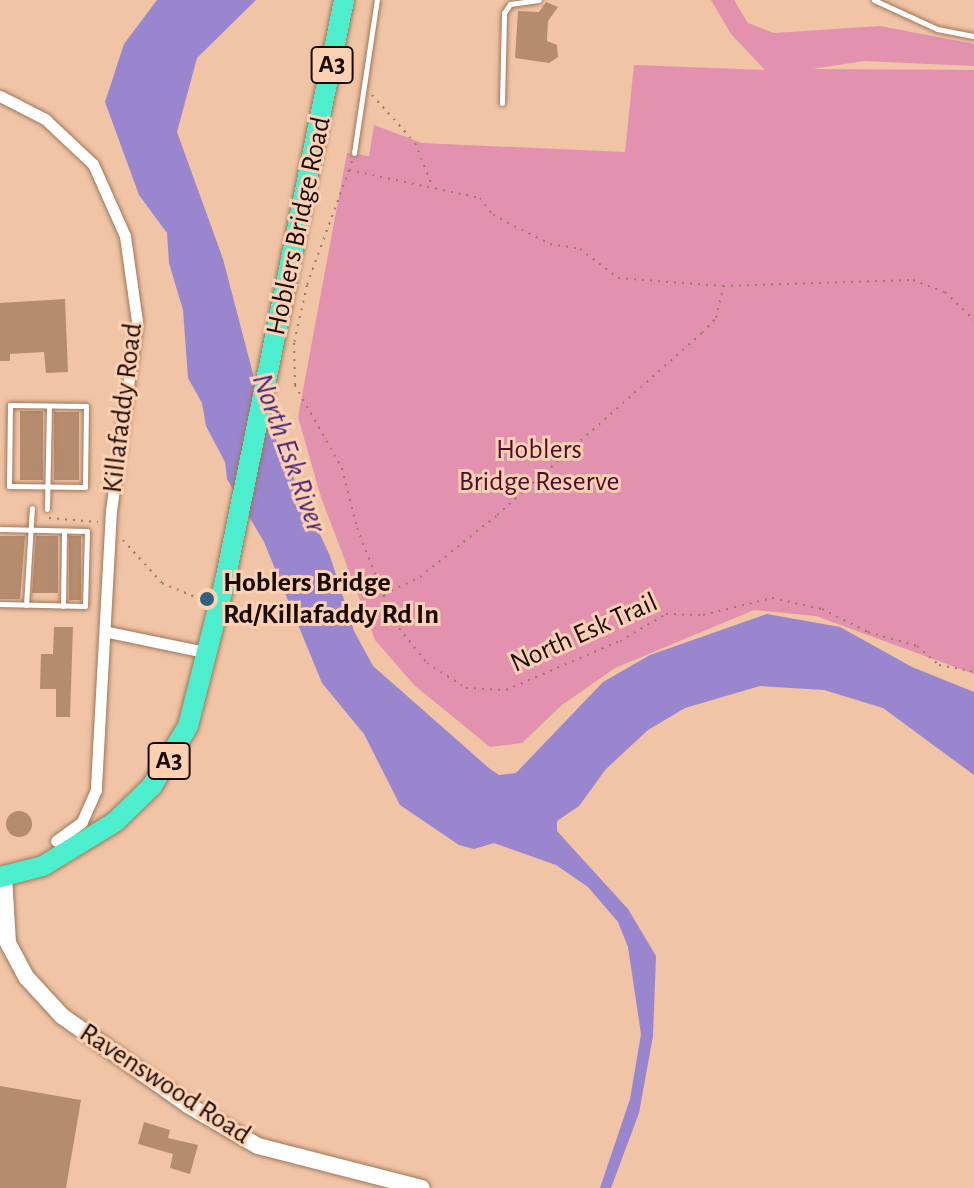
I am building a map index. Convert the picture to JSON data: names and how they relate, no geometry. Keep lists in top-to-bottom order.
{
  "streets": {
    "highway": ["A3", "Hoblers Bridge Road"],
    "street": ["Killafaddy Road", "Ravenswood Road"],
    "path": ["North Esk Trail"]
  },
  "crossings": [
    ["Hoblers Bridge Road", "Ravenswood Road"]
  ],
  "water": ["North Esk River"],
  "parks": ["Hoblers Bridge Reserve"],
  "places": ["Hoblers Bridge Rd/Killafaddy Rd In"]
}
